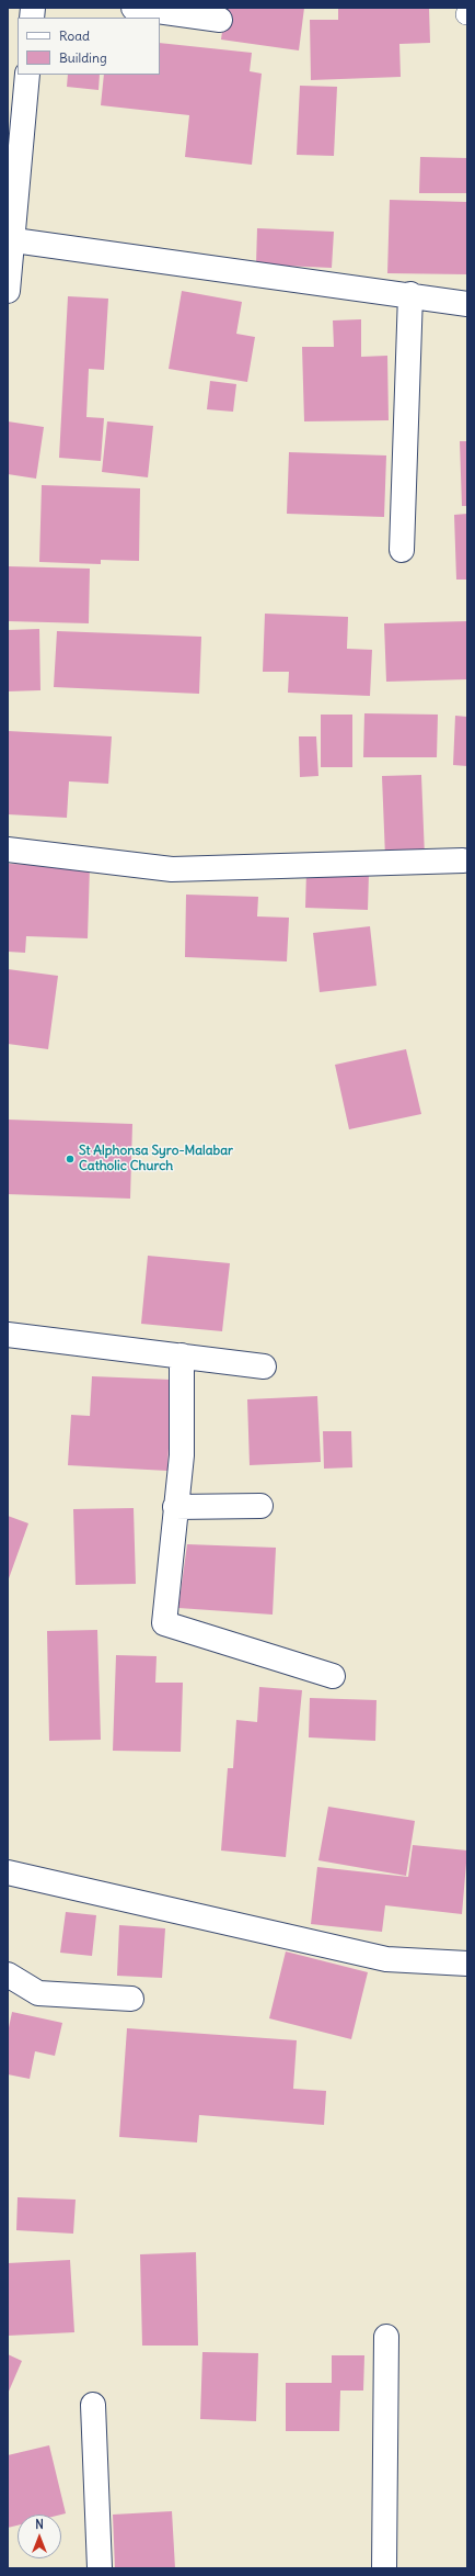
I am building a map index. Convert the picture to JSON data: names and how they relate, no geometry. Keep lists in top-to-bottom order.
{
  "places": ["St Alphonsa Syro-Malabar Catholic Church"],
  "legend": ["Road", "Building"],
  "north": "top"
}
